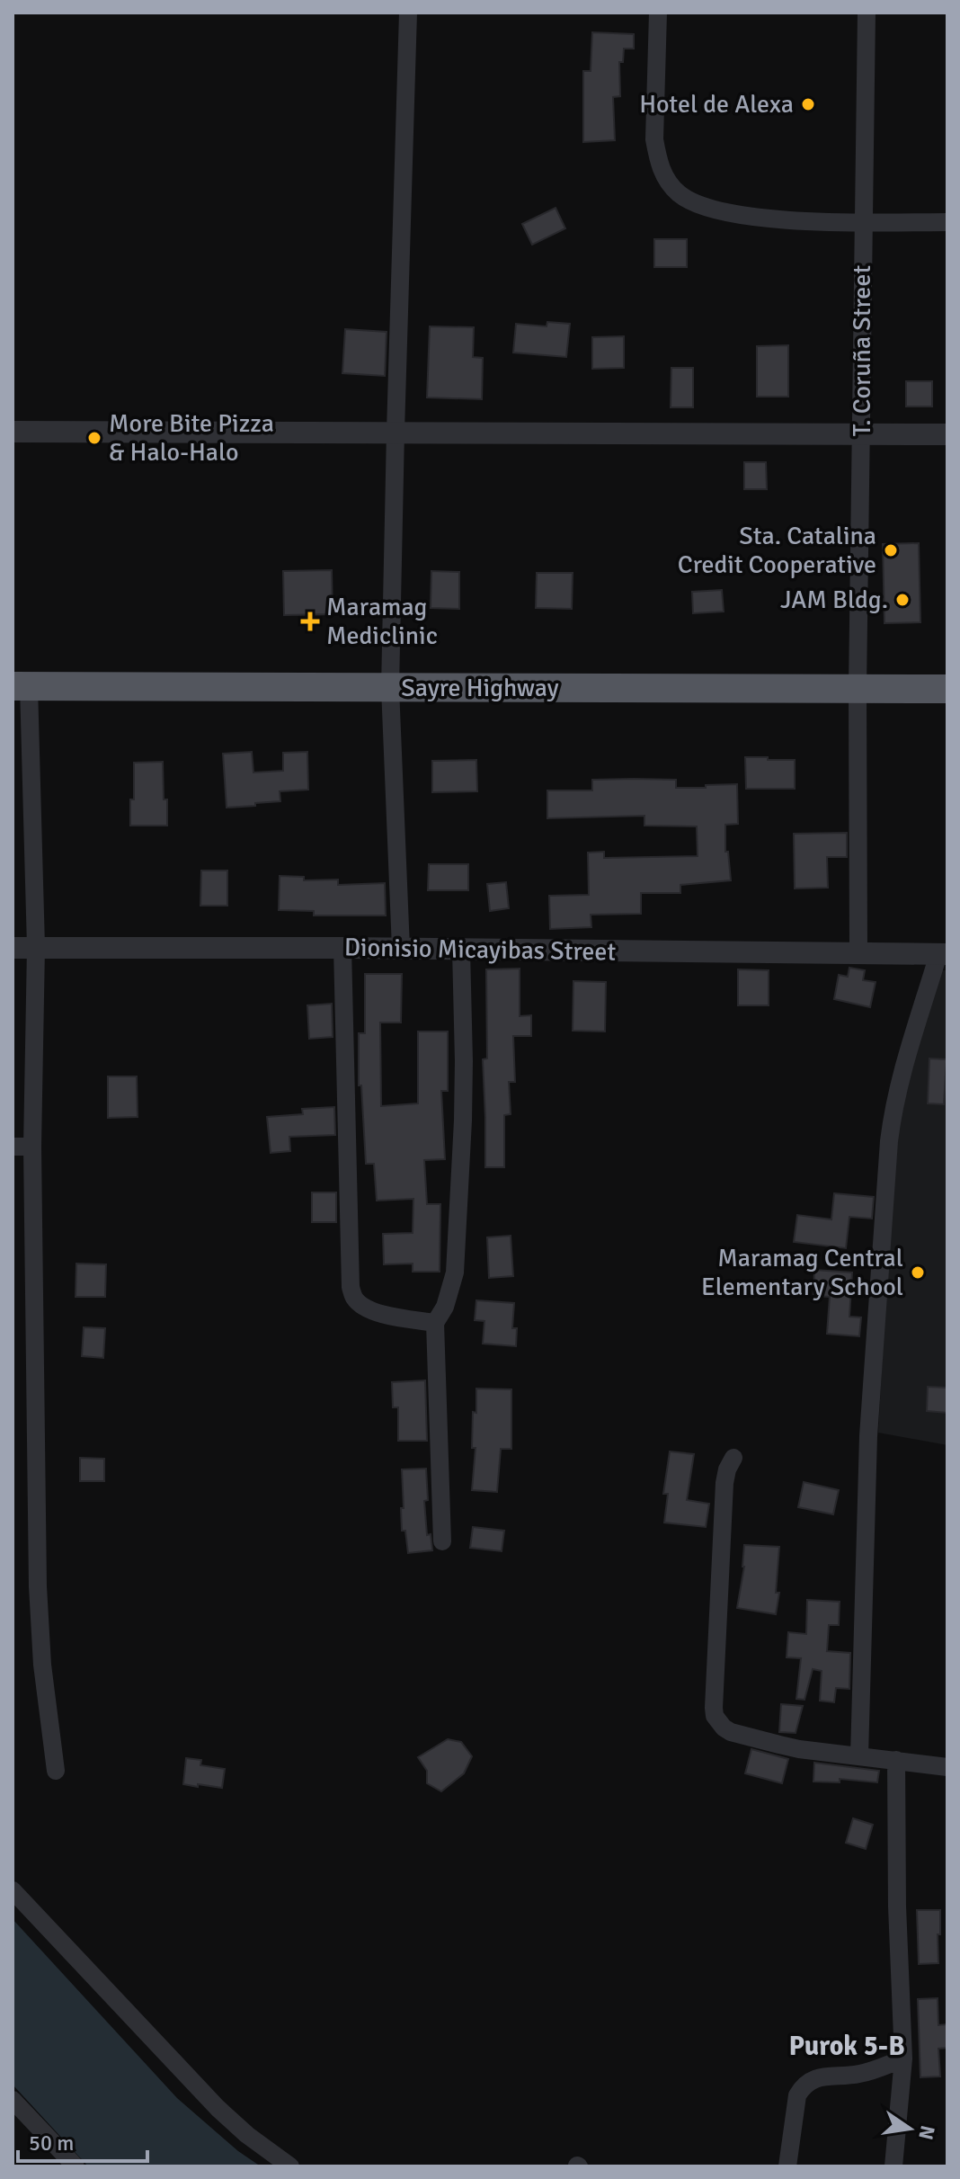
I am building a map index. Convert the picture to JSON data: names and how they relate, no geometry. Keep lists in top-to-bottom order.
{
  "streets": {
    "highway": ["Sayre Highway"],
    "street": ["T. Coruña Street", "Dionisio Micayibas Street"]
  },
  "crossings": [
    ["T. Coruña Street", "Sayre Highway"],
    ["T. Coruña Street", "Dionisio Micayibas Street"]
  ],
  "districts": ["Purok 5-B"],
  "places": {
    "other": [
      "Hotel de Alexa",
      "More Bite Pizza & Halo-Halo",
      "Sta. Catalina Credit Cooperative",
      "JAM Bldg.",
      "Maramag Central Elementary School"
    ],
    "health": ["Maramag Mediclinic"]
  },
  "scale_bar": "50 m",
  "north": "right"
}
